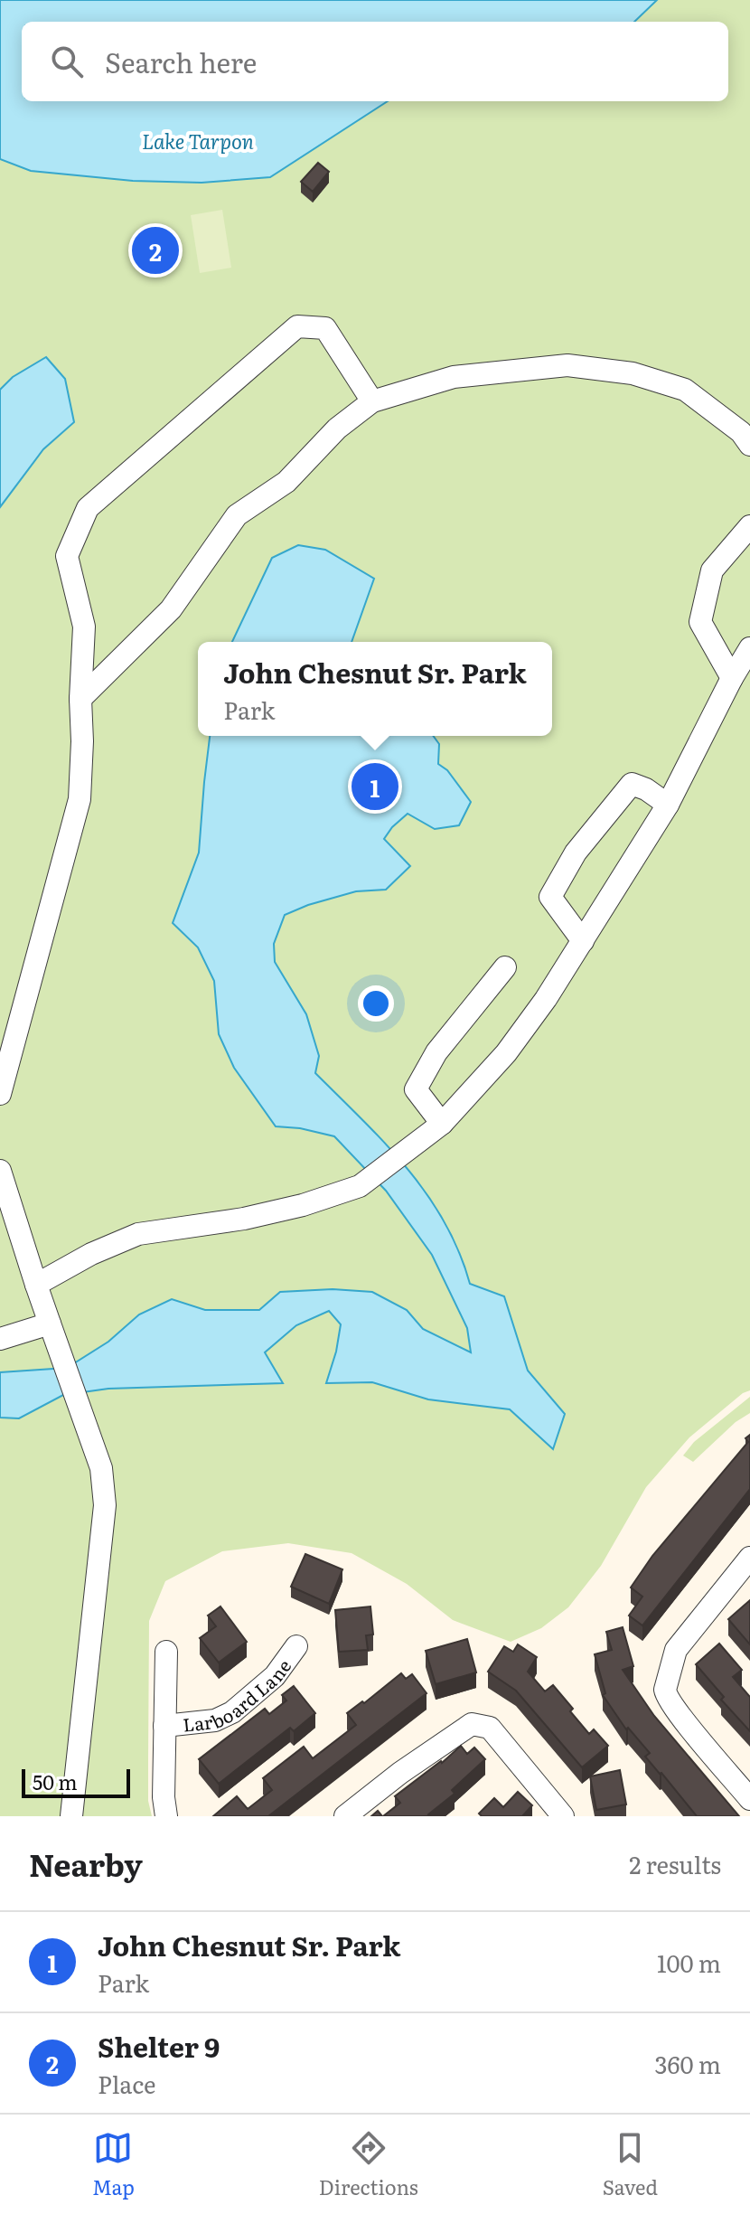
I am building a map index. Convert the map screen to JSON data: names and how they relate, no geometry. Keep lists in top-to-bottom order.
{
  "streets": {
    "street": ["Larboard Lane"]
  },
  "water": ["Lake Tarpon"],
  "scale_bar": "50 m",
  "page": {
    "search": "Search here",
    "pins": ["2", "1"],
    "popup": ["John Chesnut Sr. Park", "Park"],
    "scale": "50 m",
    "heading": ["Nearby", "2 results"],
    "list": [
      {
        "mark": "1",
        "name": "John Chesnut Sr. Park",
        "note": "Park",
        "value": "100 m"
      },
      {
        "mark": "2",
        "name": "Shelter 9",
        "note": "Place",
        "value": "360 m"
      }
    ],
    "nav": ["Map", "Directions", "Saved"]
  }
}
